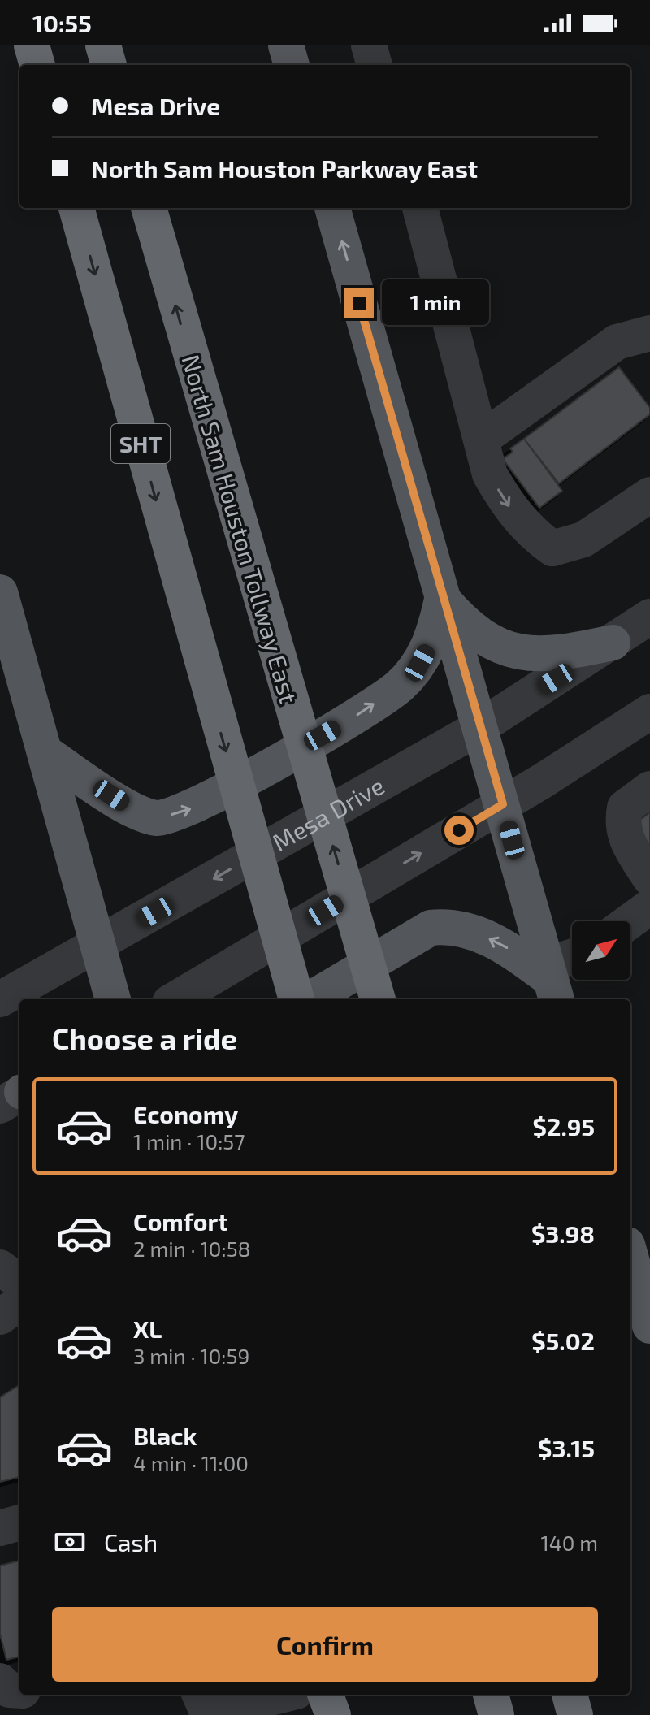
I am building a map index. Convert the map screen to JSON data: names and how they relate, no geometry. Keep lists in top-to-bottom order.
{
  "streets": {
    "highway": ["SHT", "North Sam Houston Tollway East"],
    "street": ["Mesa Drive"]
  },
  "north": "top right",
  "page": {
    "status": "10:55",
    "banner": ["Mesa Drive", "North Sam Houston Parkway East"],
    "bubble": "1 min",
    "heading": "Choose a ride",
    "list": [
      {
        "name": "Economy",
        "note": "1 min · 10:57",
        "value": "$2.95"
      },
      {
        "name": "Comfort",
        "note": "2 min · 10:58",
        "value": "$3.98"
      },
      {
        "name": "XL",
        "note": "3 min · 10:59",
        "value": "$5.02"
      },
      {
        "name": "Black",
        "note": "4 min · 11:00",
        "value": "$3.15"
      }
    ],
    "pay": ["Cash", "140 m"],
    "buttons": "Confirm"
  }
}
